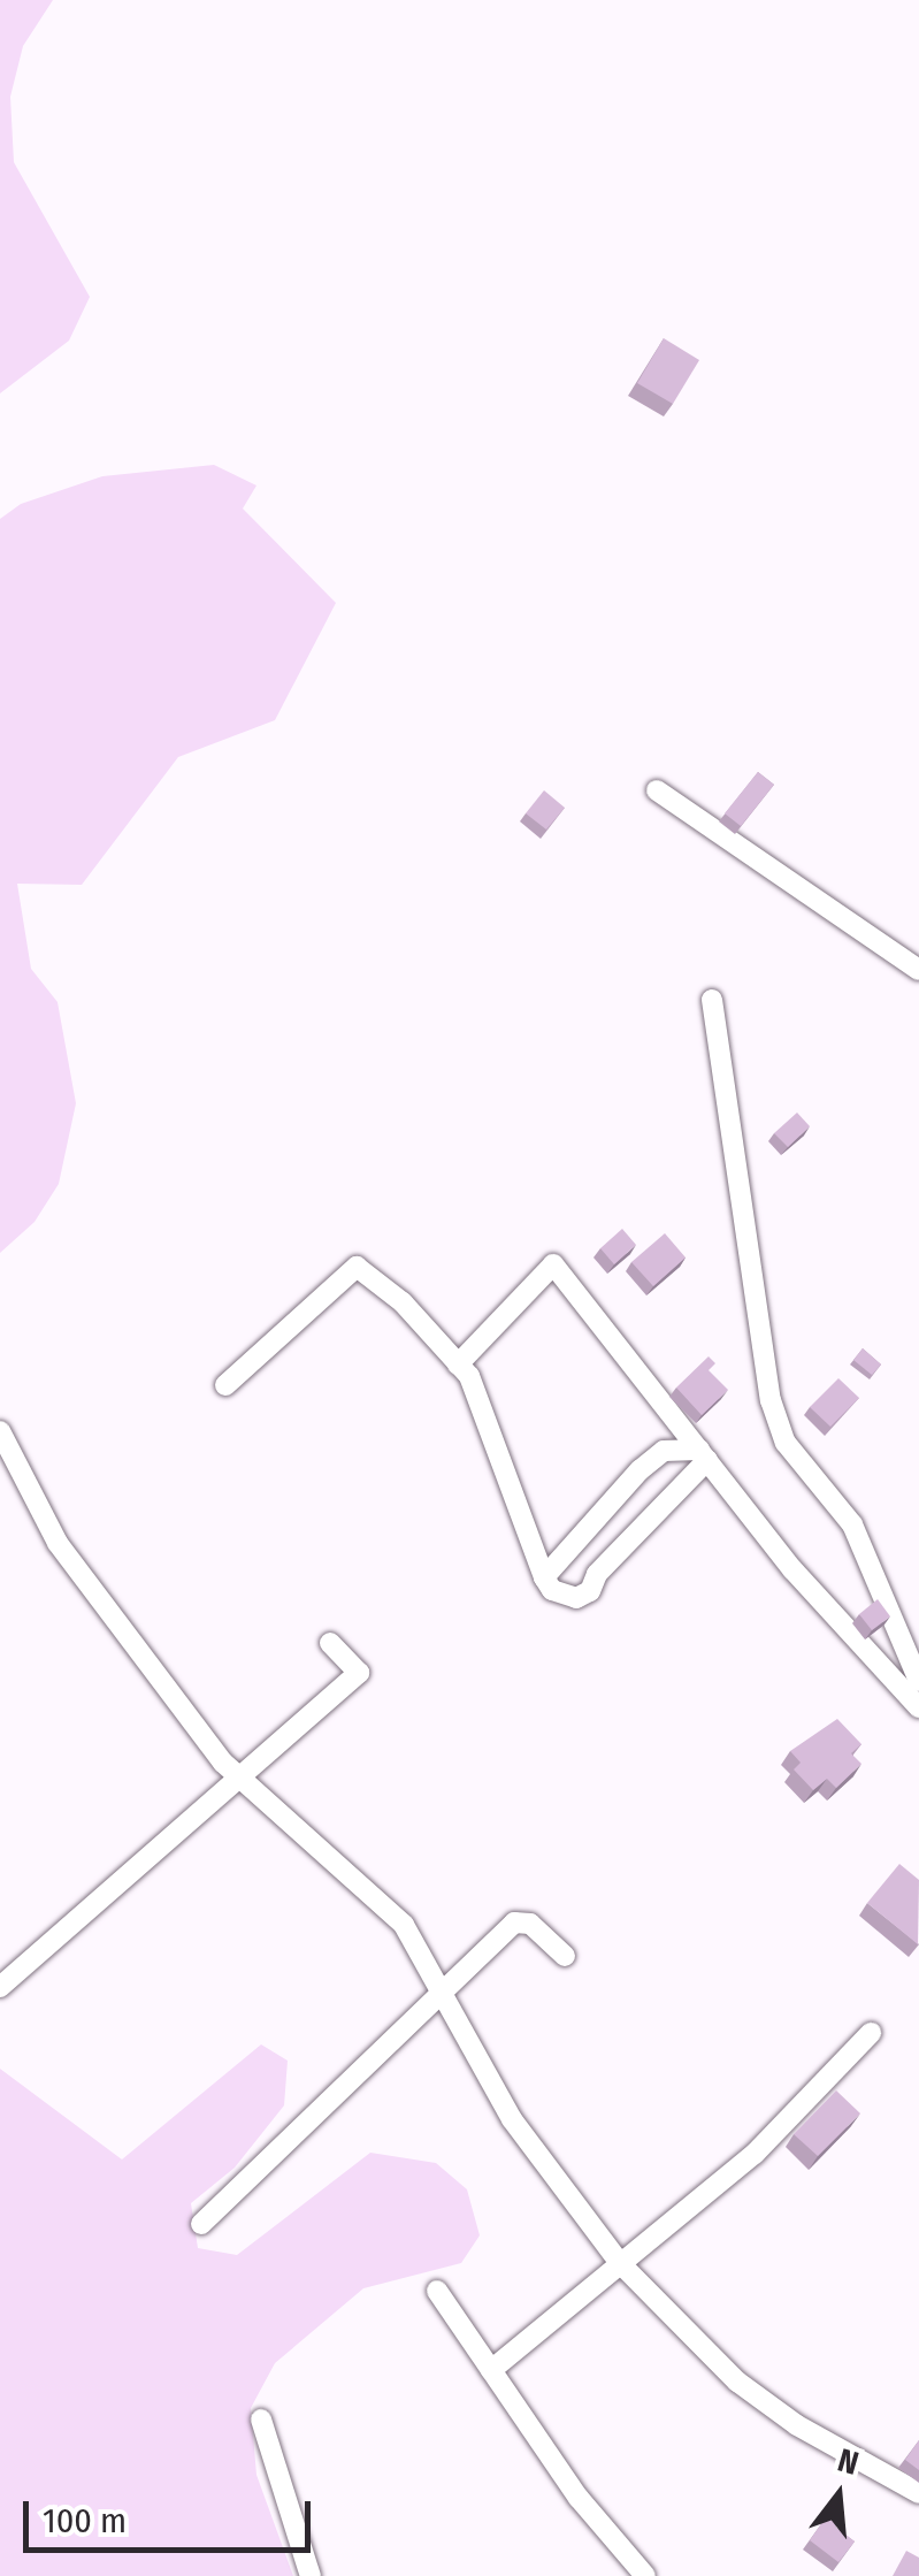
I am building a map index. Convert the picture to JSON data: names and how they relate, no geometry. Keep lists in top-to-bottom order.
{
  "scale_bar": "100 m",
  "north": "top"
}
